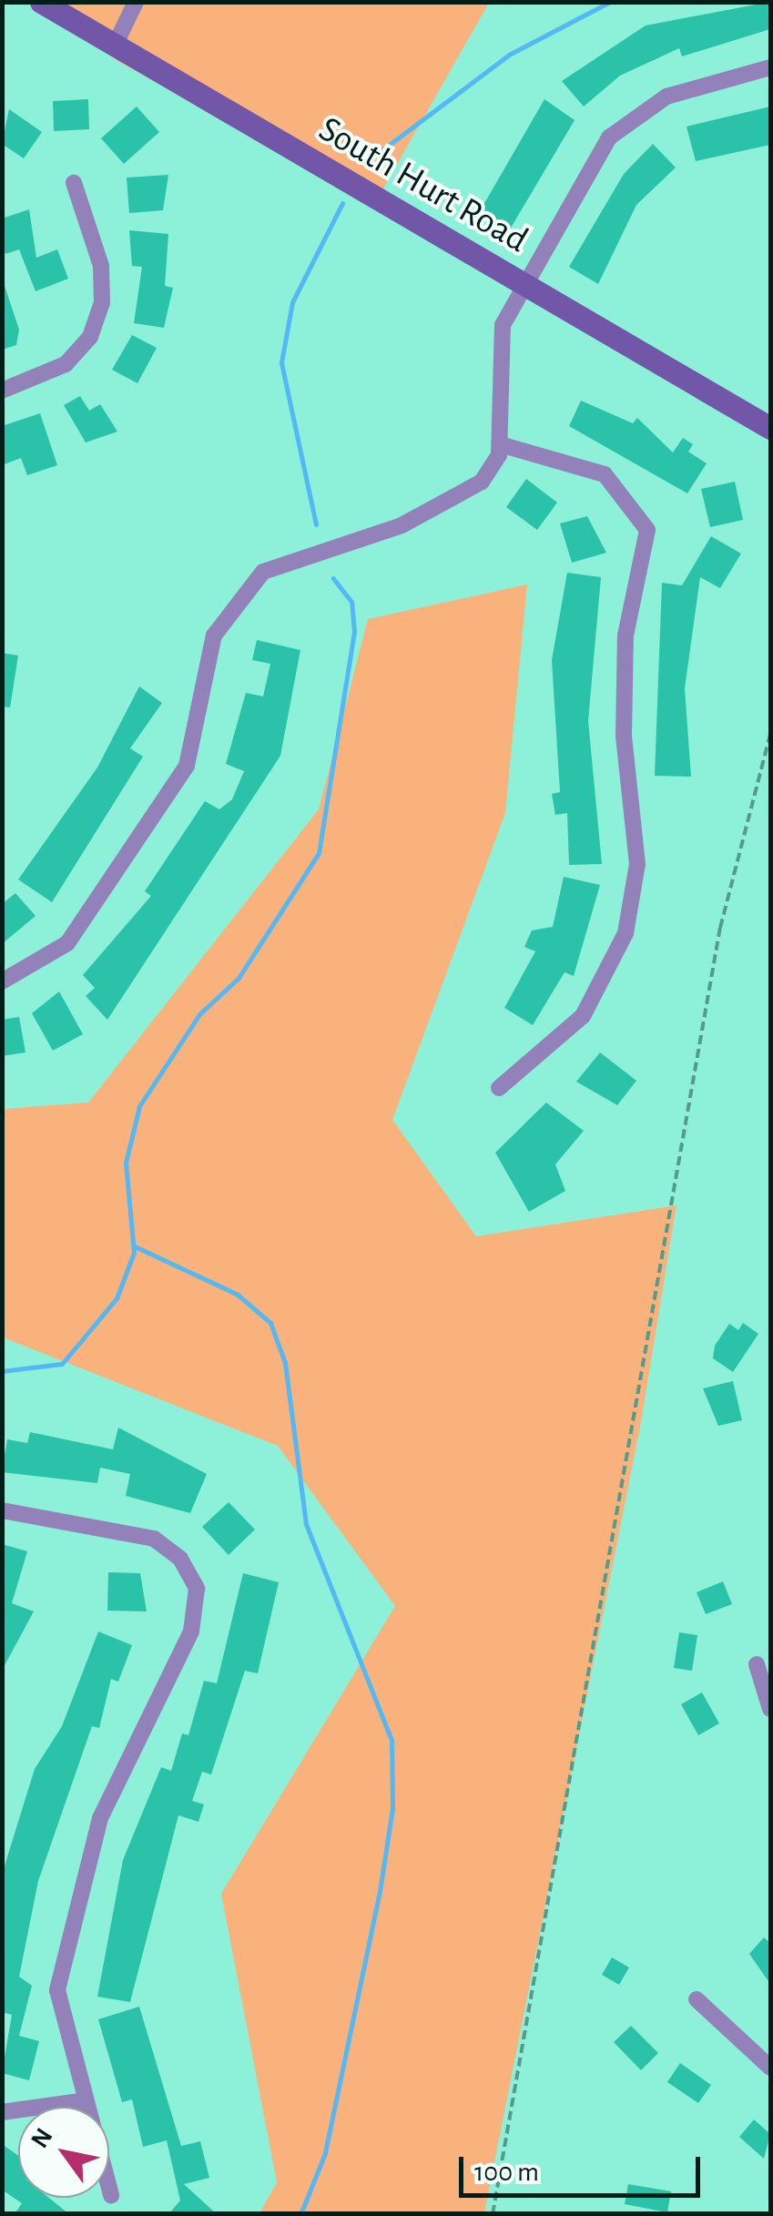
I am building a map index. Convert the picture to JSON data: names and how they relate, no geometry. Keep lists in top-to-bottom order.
{
  "streets": {
    "street": ["South Hurt Road"]
  },
  "scale_bar": "100 m",
  "north": "top left"
}
